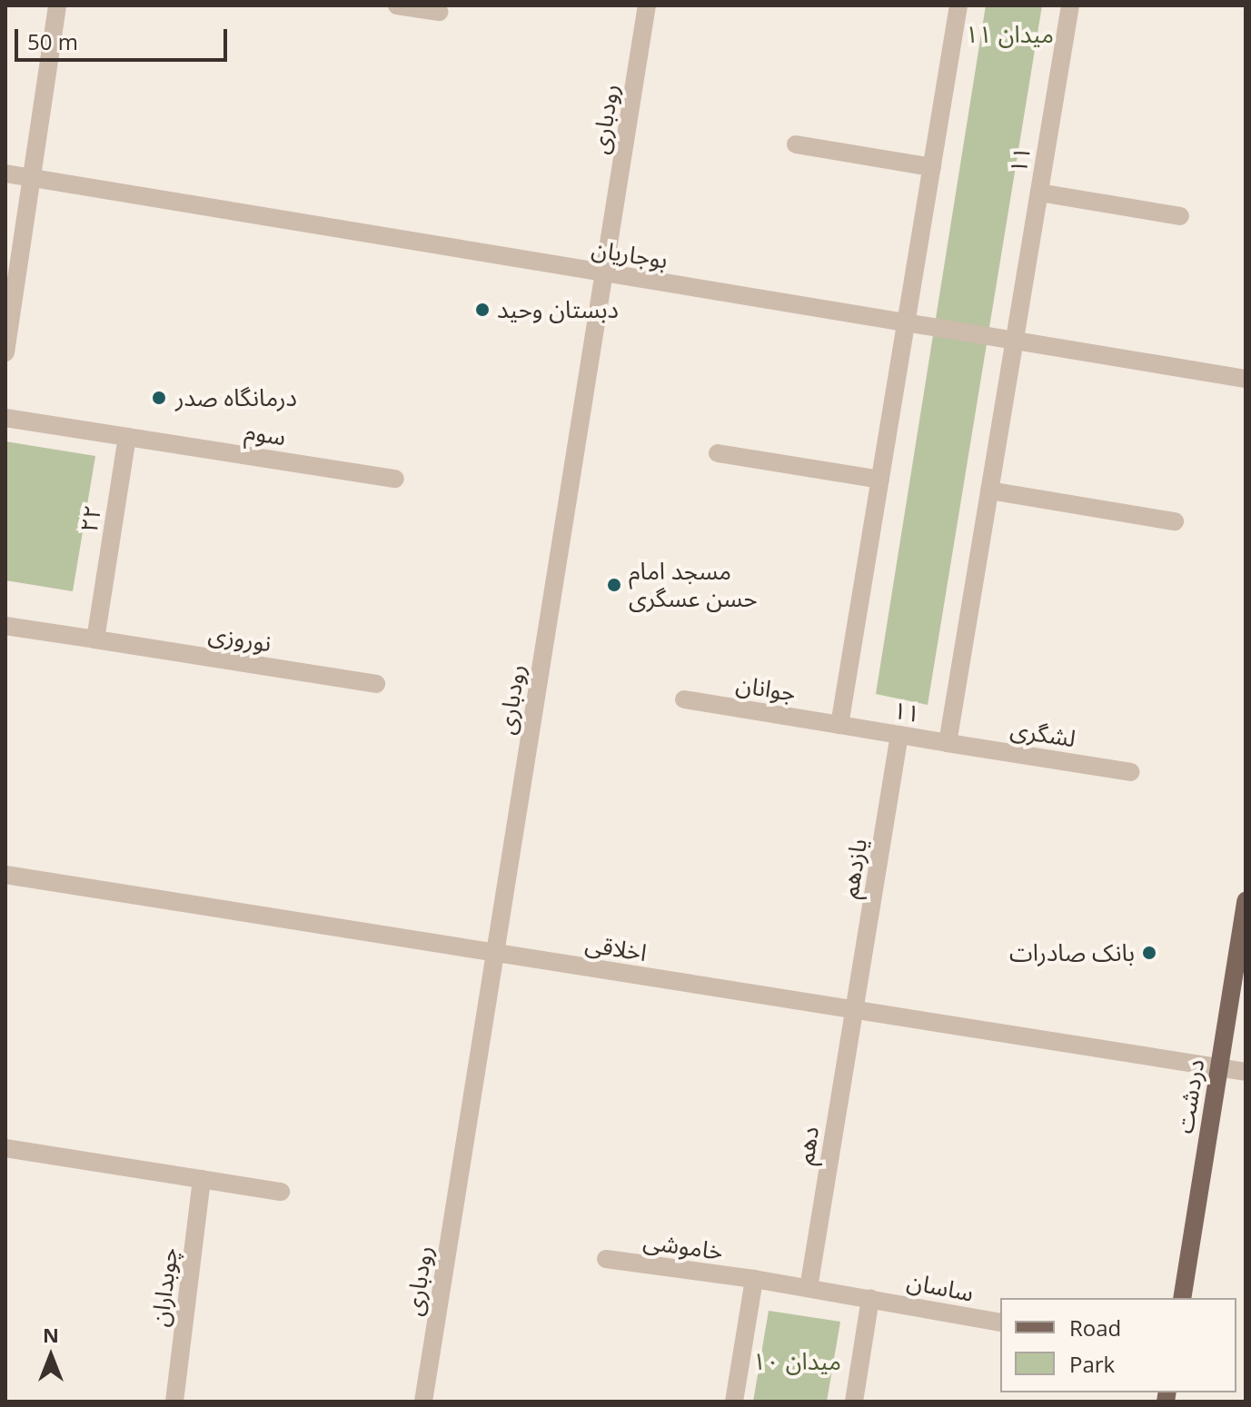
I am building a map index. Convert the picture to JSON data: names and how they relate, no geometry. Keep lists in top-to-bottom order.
{
  "streets": {
    "main road": ["دردشت"],
    "street": [
      "رودباری",
      "۱۱",
      "بوجاریان",
      "سوم",
      "۲۲",
      "نوروزی",
      "جوانان",
      "لشگری",
      "یازدهم",
      "اخلاقی",
      "دهم",
      "خاموشی",
      "چوبداران",
      "ساسان"
    ]
  },
  "crossings": [
    ["رودباری", "بوجاریان"],
    ["رودباری", "اخلاقی"],
    ["۱۱", "بوجاریان"],
    ["۱۱", "جوانان"],
    ["۱۱", "لشگری"],
    ["۱۱", "یازدهم"],
    ["سوم", "۲۲"],
    ["۲۲", "نوروزی"],
    ["یازدهم", "اخلاقی"],
    ["یازدهم", "دهم"],
    ["اخلاقی", "دردشت"],
    ["اخلاقی", "دهم"],
    ["دهم", "خاموشی"],
    ["دهم", "ساسان"],
    ["خاموشی", "ساسان"]
  ],
  "parks": ["میدان ۱۱", "میدان ۱۰"],
  "places": [
    "دبستان وحید",
    "درمانگاه صدر",
    "مسجد امام حسن عسگری",
    "بانک صادرات"
  ],
  "legend": ["Road", "Park"],
  "scale_bar": "50 m",
  "north": "top"
}
